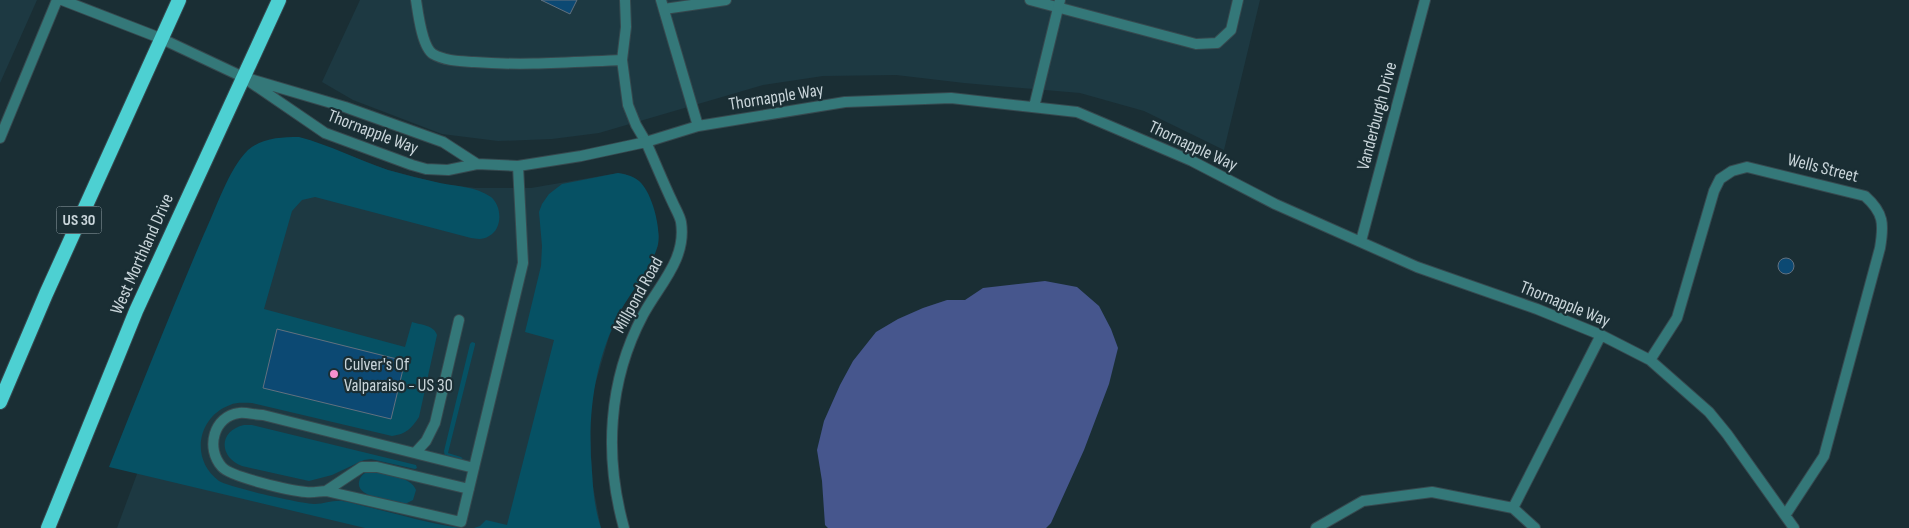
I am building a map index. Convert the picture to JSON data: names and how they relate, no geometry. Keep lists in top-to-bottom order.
{
  "streets": {
    "highway": ["US 30", "West Morthland Drive"],
    "street": [
      "Thornapple Way",
      "Vanderburgh Drive",
      "Wells Street",
      "Millpond Road"
    ]
  },
  "crossings": [
    ["Thornapple Way", "Vanderburgh Drive"],
    ["Thornapple Way", "Wells Street"],
    ["Thornapple Way", "US 30"],
    ["Thornapple Way", "West Morthland Drive"],
    ["Thornapple Way", "Millpond Road"]
  ],
  "places": ["Culver's Of Valparaiso - US 30"]
}
